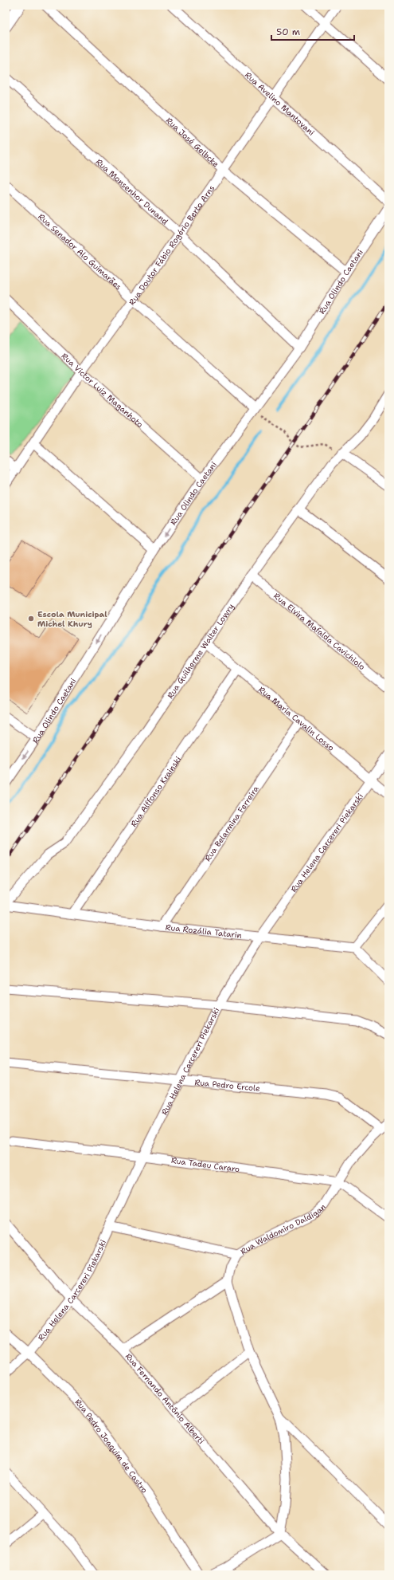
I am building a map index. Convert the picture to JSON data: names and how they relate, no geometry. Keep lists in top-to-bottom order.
{
  "streets": {
    "street": [
      "Rua Avelino Mantovani",
      "Rua José Gelbcke",
      "Rua Monsenhor Dunand",
      "Rua Doutor Fábio Rogério Berto Arns",
      "Rua Senador Alo Guimarães",
      "Rua Olindo Caetani",
      "Rua Victor Luiz Maganhoto",
      "Rua Elvira Mafalda Cavichiolo",
      "Rua Guilherme Walter Lowry",
      "Rua Maria Cavalin Losso",
      "Rua Alffonso Krainski",
      "Rua Belarmina Ferreira",
      "Rua Helena Carcereri Piekarski",
      "Rua Rozália Tatarin",
      "Rua Pedro Ercole",
      "Rua Tadeu Cararo",
      "Rua Waldomiro Daldigan",
      "Rua Fernando Antônio Alberti",
      "Rua Pedro Joaquim de Castro"
    ]
  },
  "crossings": [
    ["Rua Avelino Mantovani", "Rua Doutor Fábio Rogério Berto Arns"],
    ["Rua José Gelbcke", "Rua Doutor Fábio Rogério Berto Arns"],
    ["Rua José Gelbcke", "Rua Olindo Caetani"],
    ["Rua Monsenhor Dunand", "Rua Doutor Fábio Rogério Berto Arns"],
    ["Rua Monsenhor Dunand", "Rua Olindo Caetani"],
    ["Rua Doutor Fábio Rogério Berto Arns", "Rua Senador Alo Guimarães"],
    ["Rua Doutor Fábio Rogério Berto Arns", "Rua Victor Luiz Maganhoto"],
    ["Rua Senador Alo Guimarães", "Rua Olindo Caetani"],
    ["Rua Olindo Caetani", "Rua Victor Luiz Maganhoto"],
    ["Rua Elvira Mafalda Cavichiolo", "Rua Guilherme Walter Lowry"],
    ["Rua Guilherme Walter Lowry", "Rua Maria Cavalin Losso"],
    ["Rua Guilherme Walter Lowry", "Rua Rozália Tatarin"],
    ["Rua Maria Cavalin Losso", "Rua Alffonso Krainski"],
    ["Rua Maria Cavalin Losso", "Rua Belarmina Ferreira"],
    ["Rua Maria Cavalin Losso", "Rua Helena Carcereri Piekarski"],
    ["Rua Alffonso Krainski", "Rua Rozália Tatarin"],
    ["Rua Belarmina Ferreira", "Rua Rozália Tatarin"],
    ["Rua Helena Carcereri Piekarski", "Rua Rozália Tatarin"],
    ["Rua Helena Carcereri Piekarski", "Rua Pedro Ercole"],
    ["Rua Helena Carcereri Piekarski", "Rua Tadeu Cararo"],
    ["Rua Helena Carcereri Piekarski", "Rua Fernando Antônio Alberti"],
    ["Rua Helena Carcereri Piekarski", "Rua Pedro Joaquim de Castro"],
    ["Rua Pedro Ercole", "Rua Waldomiro Daldigan"],
    ["Rua Tadeu Cararo", "Rua Waldomiro Daldigan"]
  ],
  "one_way": ["Rua Olindo Caetani"],
  "places": ["Escola Municipal Michel Khury"],
  "scale_bar": "50 m"
}
